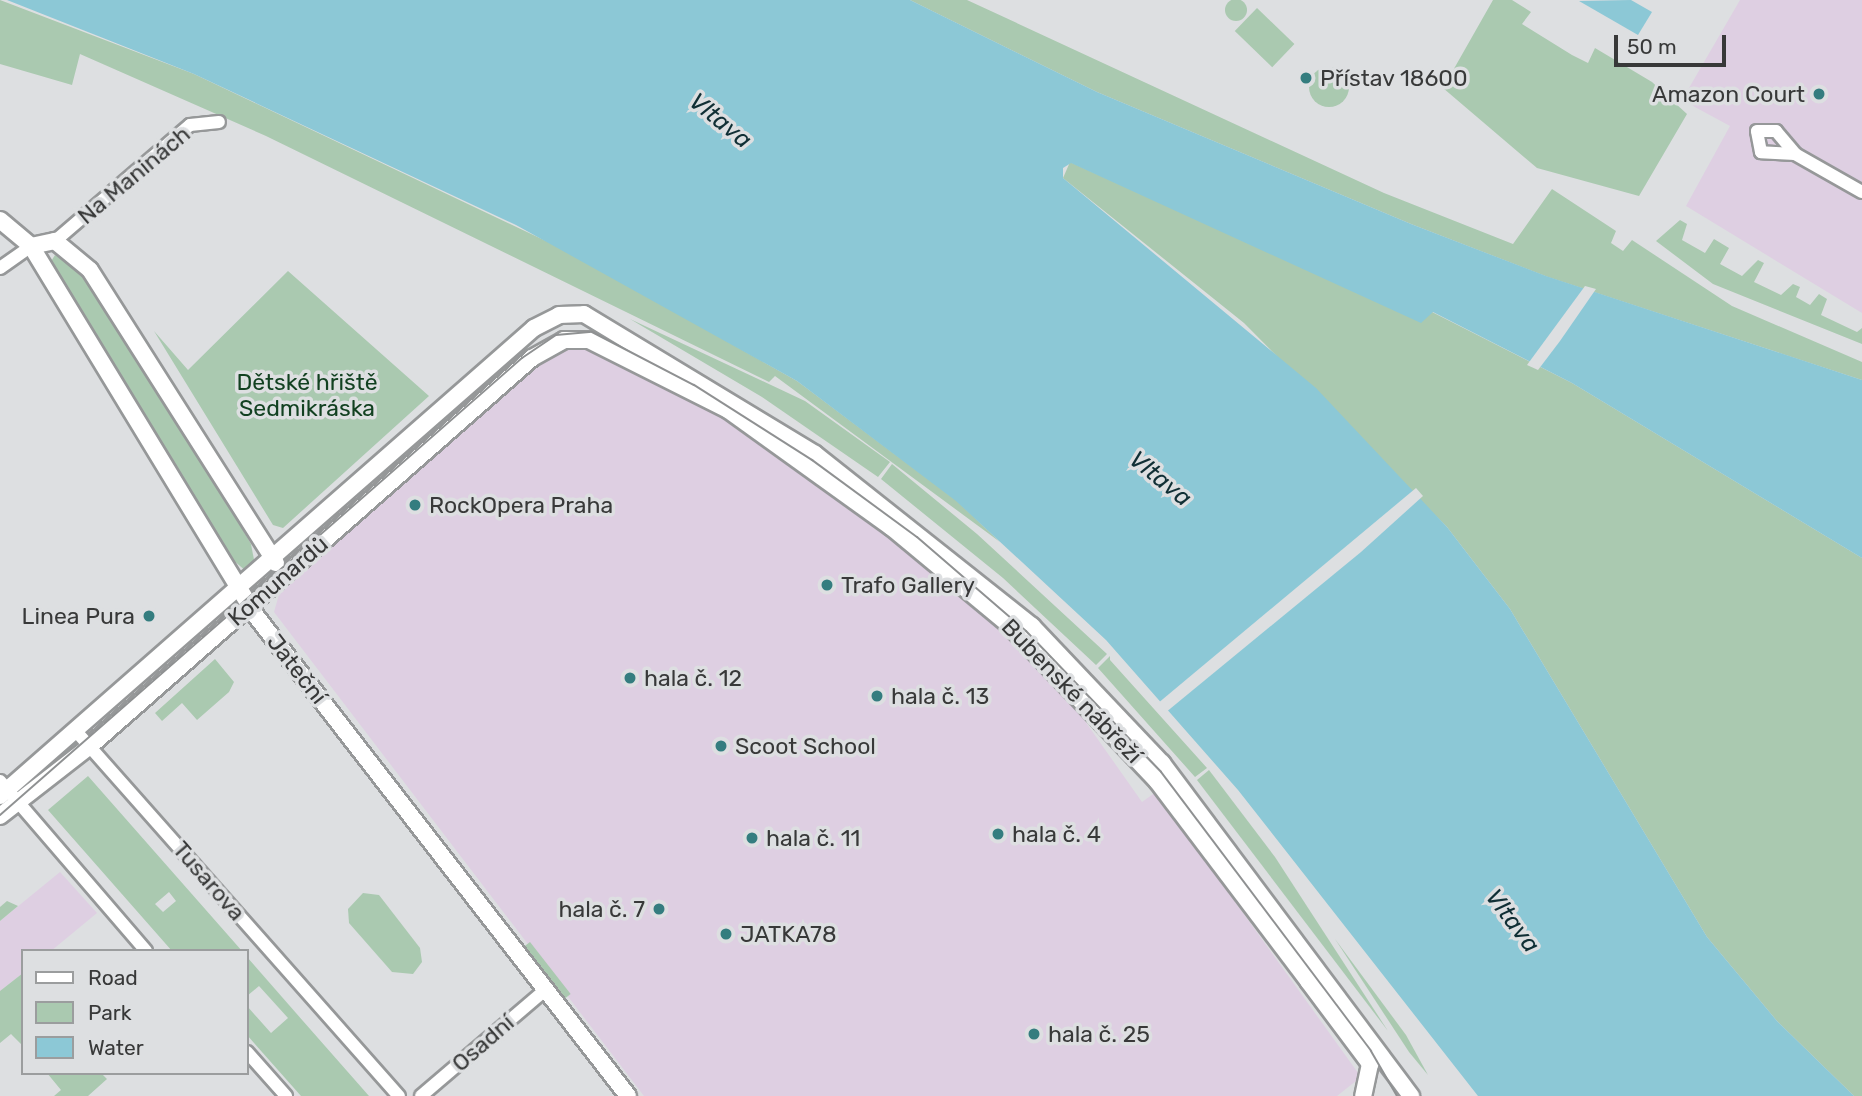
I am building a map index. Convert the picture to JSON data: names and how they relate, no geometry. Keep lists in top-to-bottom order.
{
  "streets": {
    "street": [
      "Na Maninách",
      "Komunardů",
      "Jateční",
      "Bubenské nábřeží",
      "Tusarova",
      "Osadní"
    ]
  },
  "crossings": [
    ["Komunardů", "Jateční"],
    ["Komunardů", "Bubenské nábřeží"],
    ["Komunardů", "Tusarova"],
    ["Jateční", "Osadní"]
  ],
  "water": ["Vltava"],
  "parks": ["Dětské hřiště Sedmikráska"],
  "places": [
    "Přístav 18600",
    "Amazon Court",
    "RockOpera Praha",
    "Trafo Gallery",
    "Linea Pura",
    "hala č. 12",
    "hala č. 13",
    "Scoot School",
    "hala č. 4",
    "hala č. 11",
    "hala č. 7",
    "JATKA78",
    "hala č. 25"
  ],
  "legend": ["Road", "Park", "Water"],
  "scale_bar": "50 m"
}
